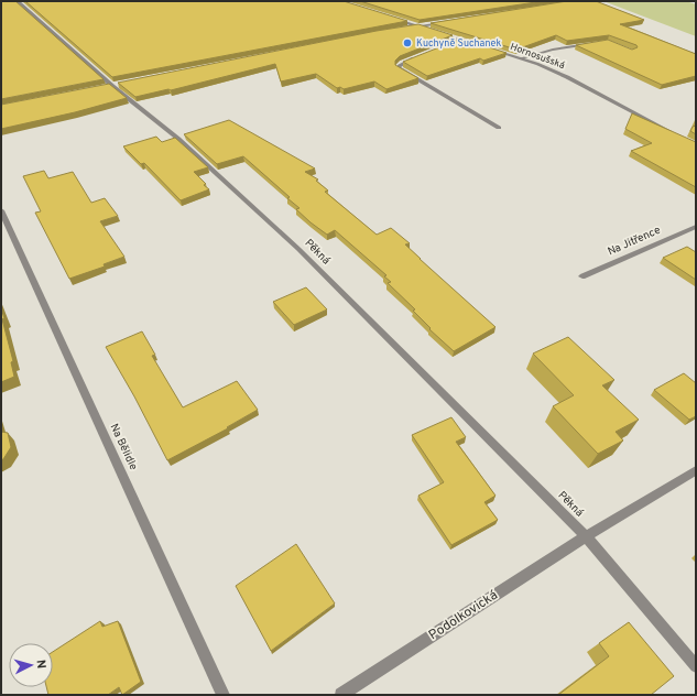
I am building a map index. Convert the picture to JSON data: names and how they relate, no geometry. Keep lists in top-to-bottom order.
{
  "streets": {
    "street": [
      "Hornosušská",
      "Na Jitřence",
      "Pěkná",
      "Na Bělidle",
      "Podolkovická"
    ]
  },
  "crossings": [
    ["Pěkná", "Podolkovická"]
  ],
  "places": ["Kuchyně Suchanek"],
  "north": "right"
}
